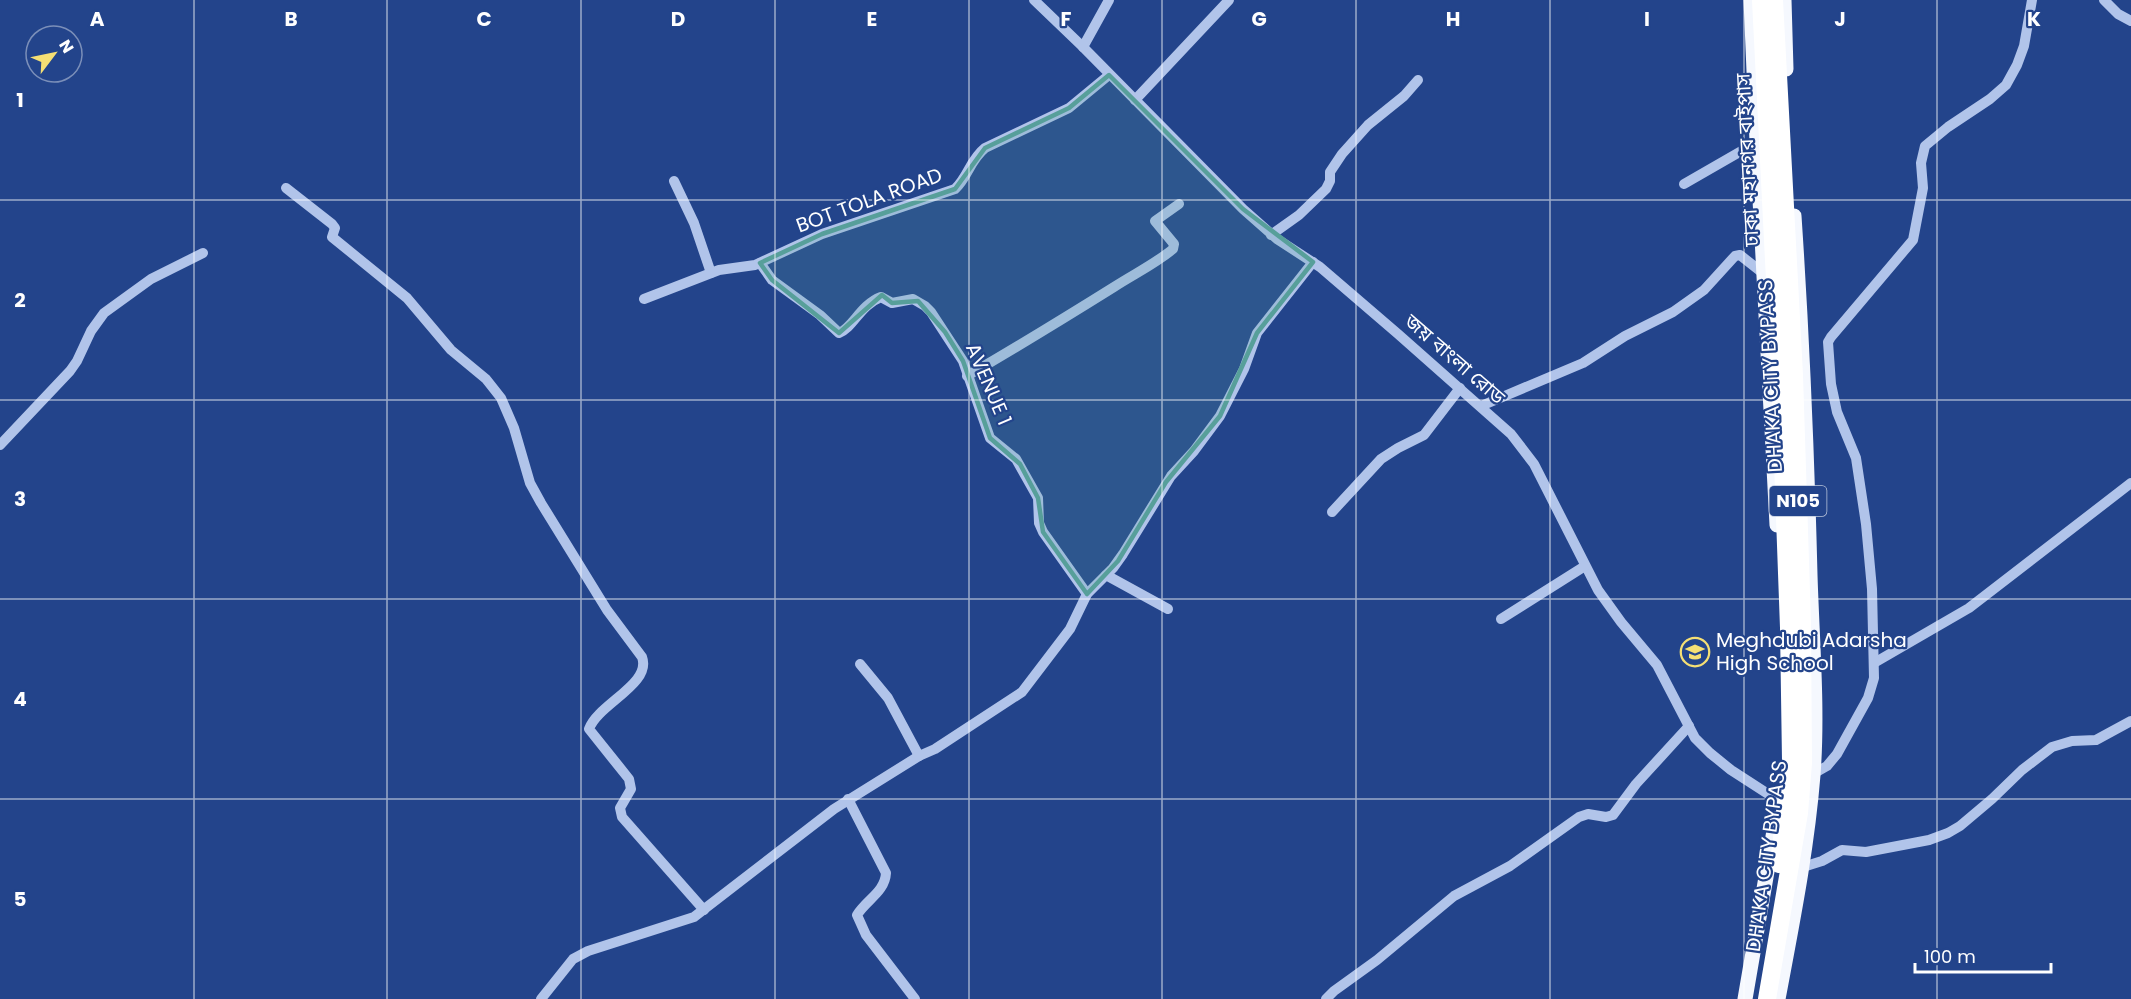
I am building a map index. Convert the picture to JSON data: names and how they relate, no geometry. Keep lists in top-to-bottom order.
{
  "streets": {
    "highway": ["ঢাকা মহানগর বাইপাস", "DHAKA CITY BYPASS", "N105"],
    "street": ["BOT TOLA ROAD", "জয় বাংলা রোড", "AVENUE 1"]
  },
  "crossings": [
    ["BOT TOLA ROAD", "জয় বাংলা রোড"],
    ["BOT TOLA ROAD", "AVENUE 1"]
  ],
  "places": {
    "school or university": ["Meghdubi Adarsha High School"]
  },
  "scale_bar": "100 m",
  "north": "top right",
  "grid": {
    "columns": [
      "A",
      "B",
      "C",
      "D",
      "E",
      "F",
      "G",
      "H",
      "I",
      "J",
      "K"
    ],
    "rows": [
      "1",
      "2",
      "3",
      "4",
      "5"
    ]
  }
}
